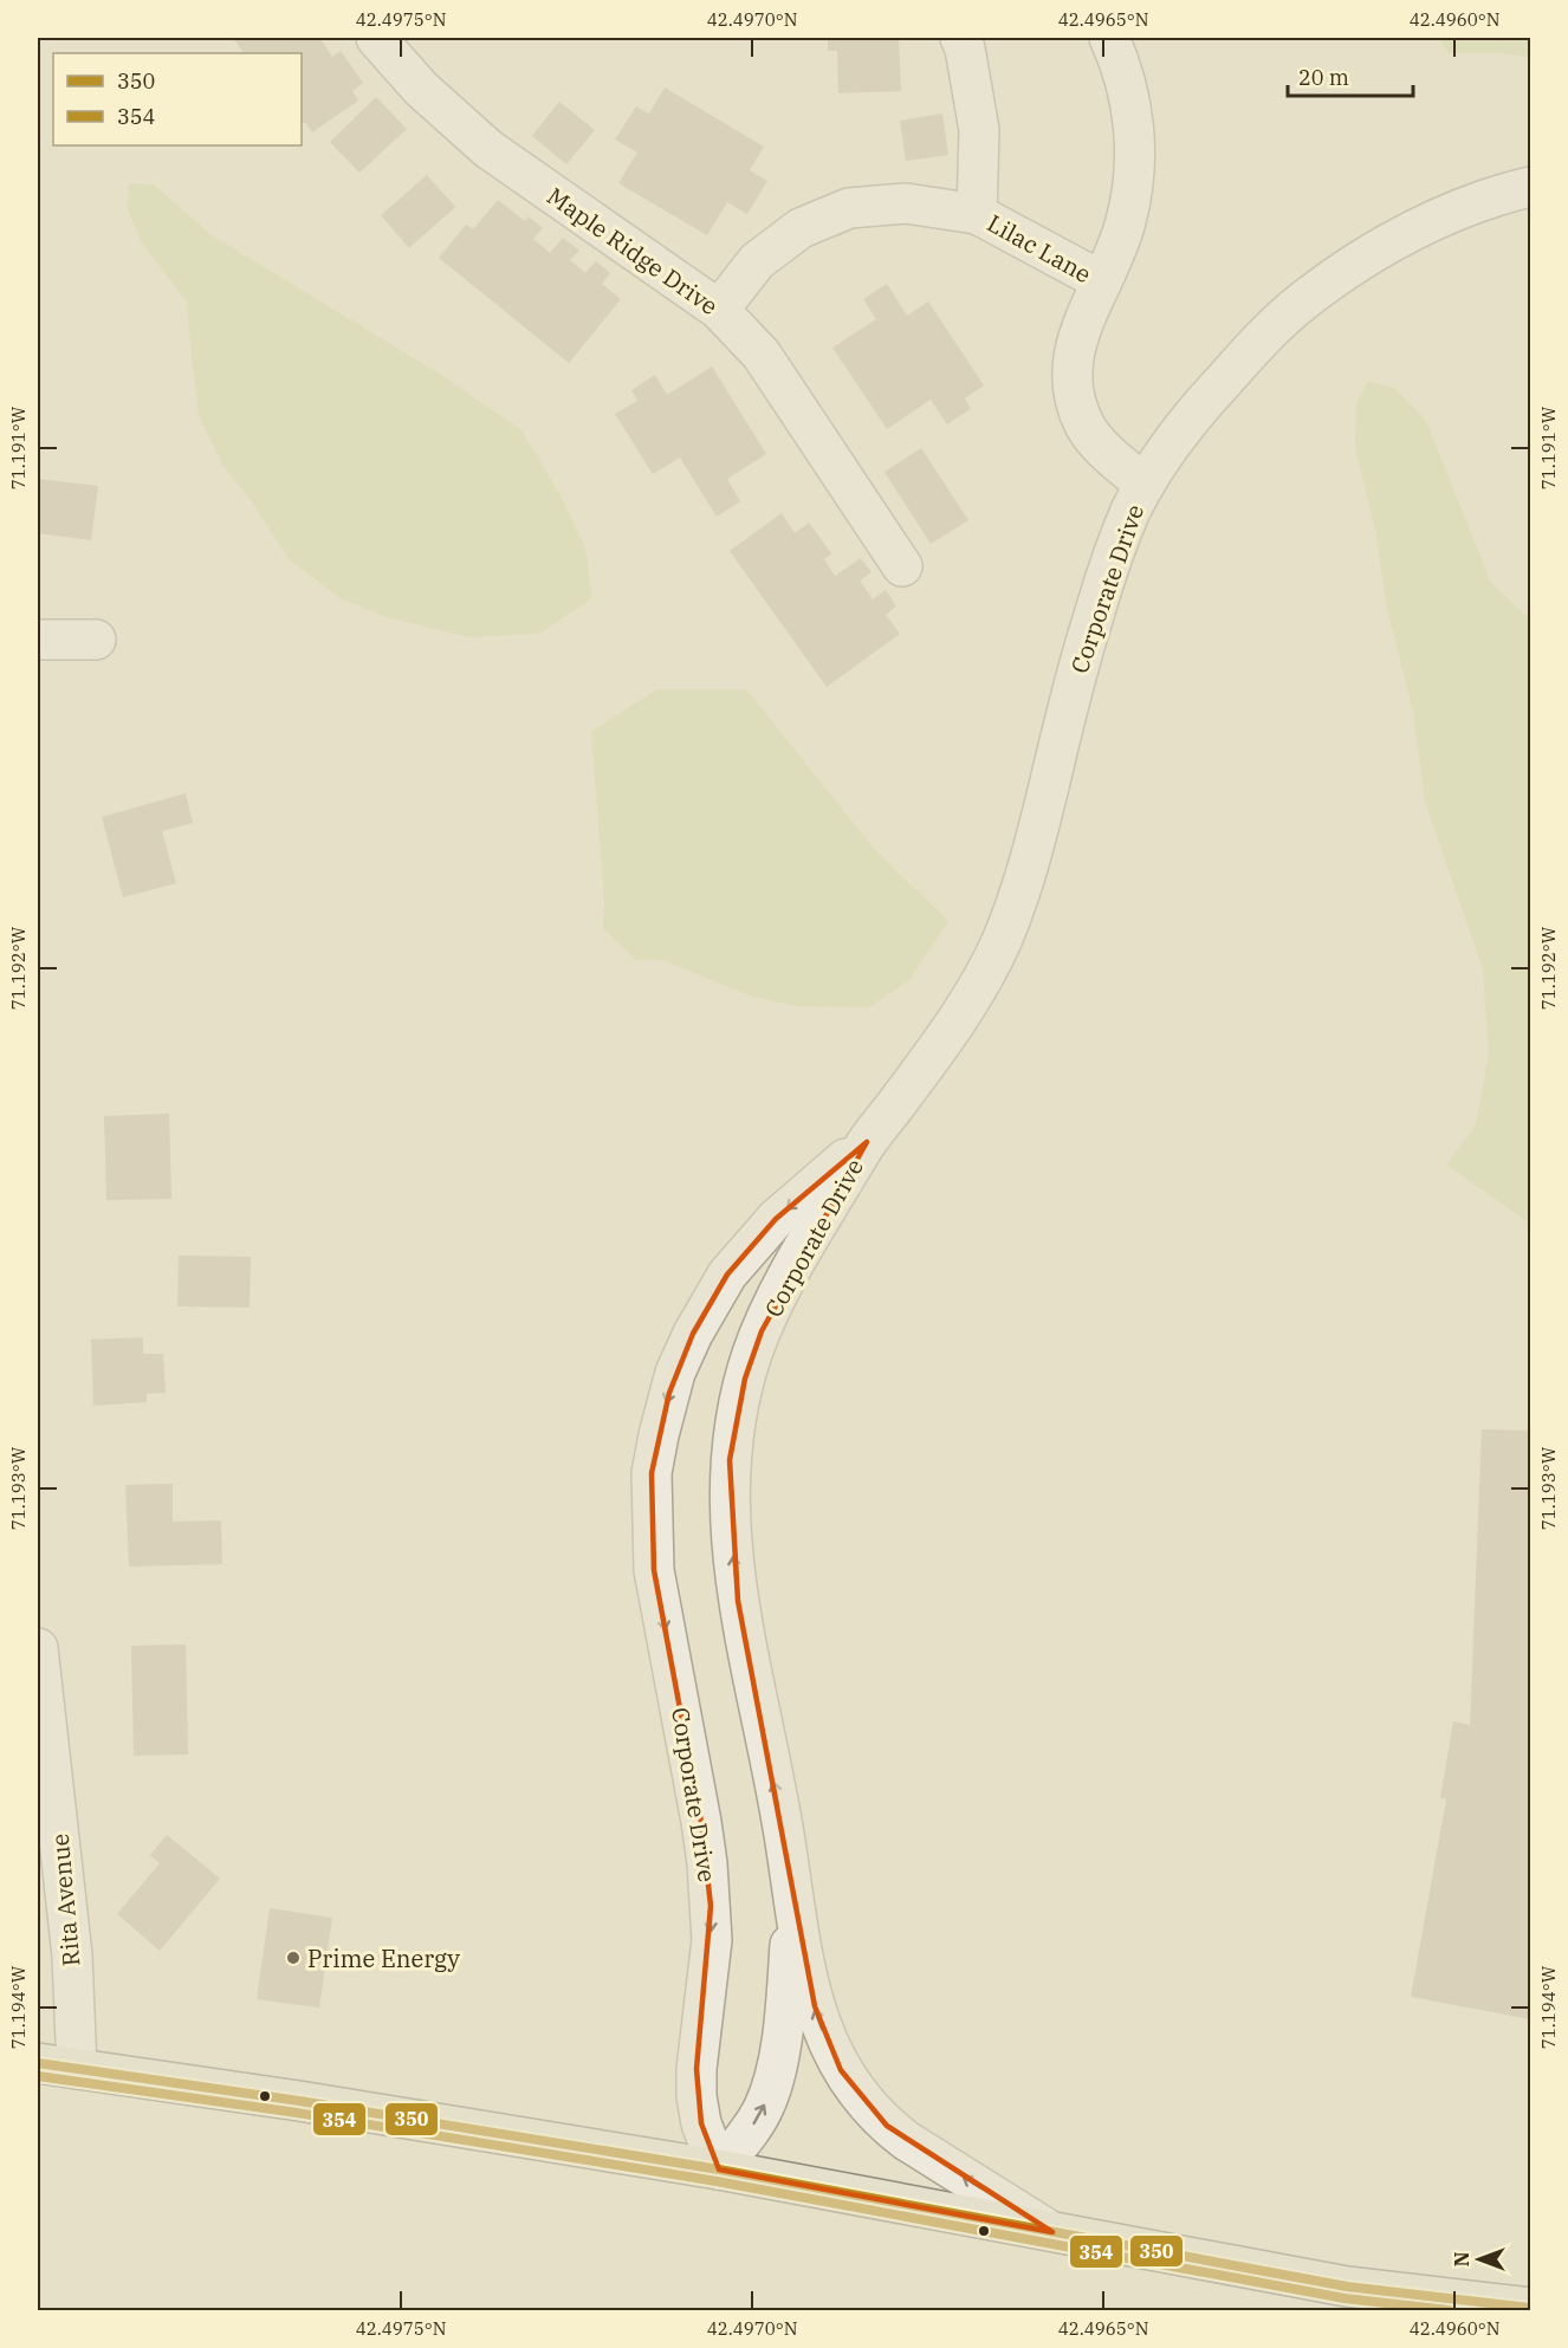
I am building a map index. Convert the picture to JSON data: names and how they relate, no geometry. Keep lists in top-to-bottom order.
{
  "streets": {
    "street": [
      "Lilac Lane",
      "Maple Ridge Drive",
      "Corporate Drive",
      "Rita Avenue"
    ]
  },
  "crossings": [
    ["Lilac Lane", "Maple Ridge Drive"]
  ],
  "places": ["Prime Energy"],
  "lines": ["transit line 350", "transit line 354"],
  "legend": ["350", "354"],
  "scale_bar": "20 m",
  "north": "left",
  "coordinates": [
    "42.4975°N",
    "42.4970°N",
    "42.4965°N",
    "42.4960°N",
    "71.191°W",
    "71.192°W",
    "71.193°W",
    "71.194°W"
  ]
}
